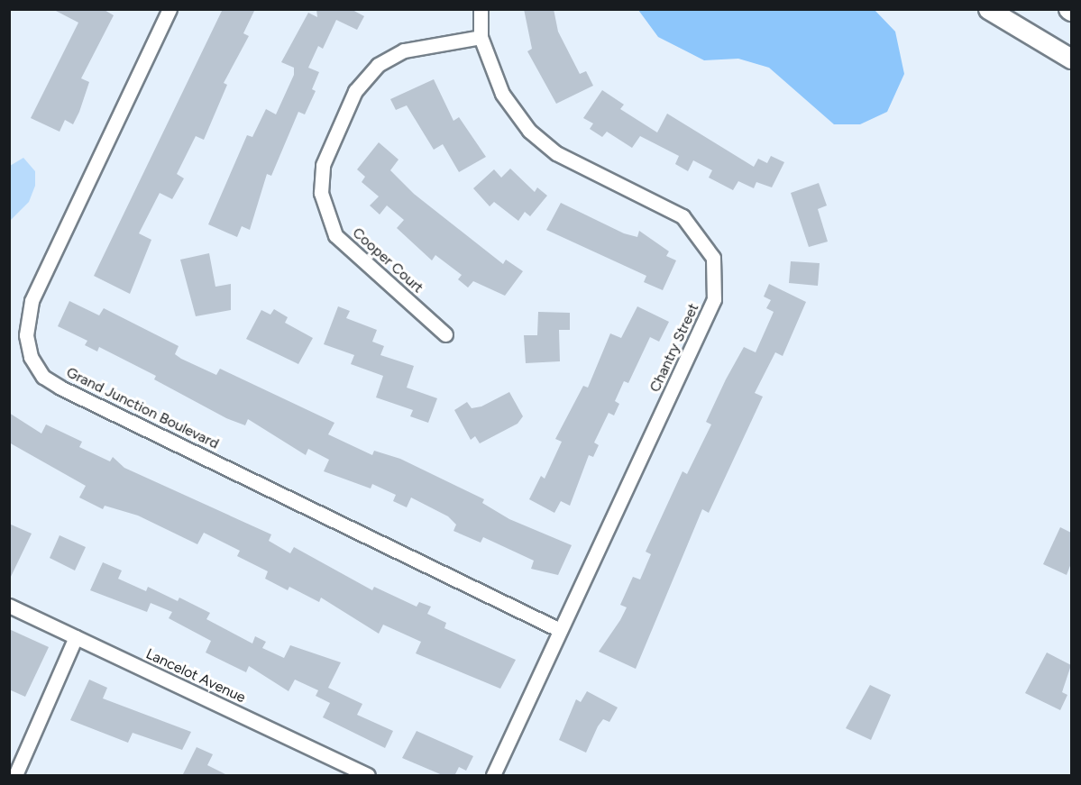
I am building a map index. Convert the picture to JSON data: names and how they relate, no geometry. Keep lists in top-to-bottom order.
{
  "streets": {
    "street": [
      "Cooper Court",
      "Chantry Street",
      "Grand Junction Boulevard",
      "Lancelot Avenue"
    ]
  },
  "crossings": [
    ["Cooper Court", "Chantry Street"],
    ["Chantry Street", "Grand Junction Boulevard"]
  ]
}
